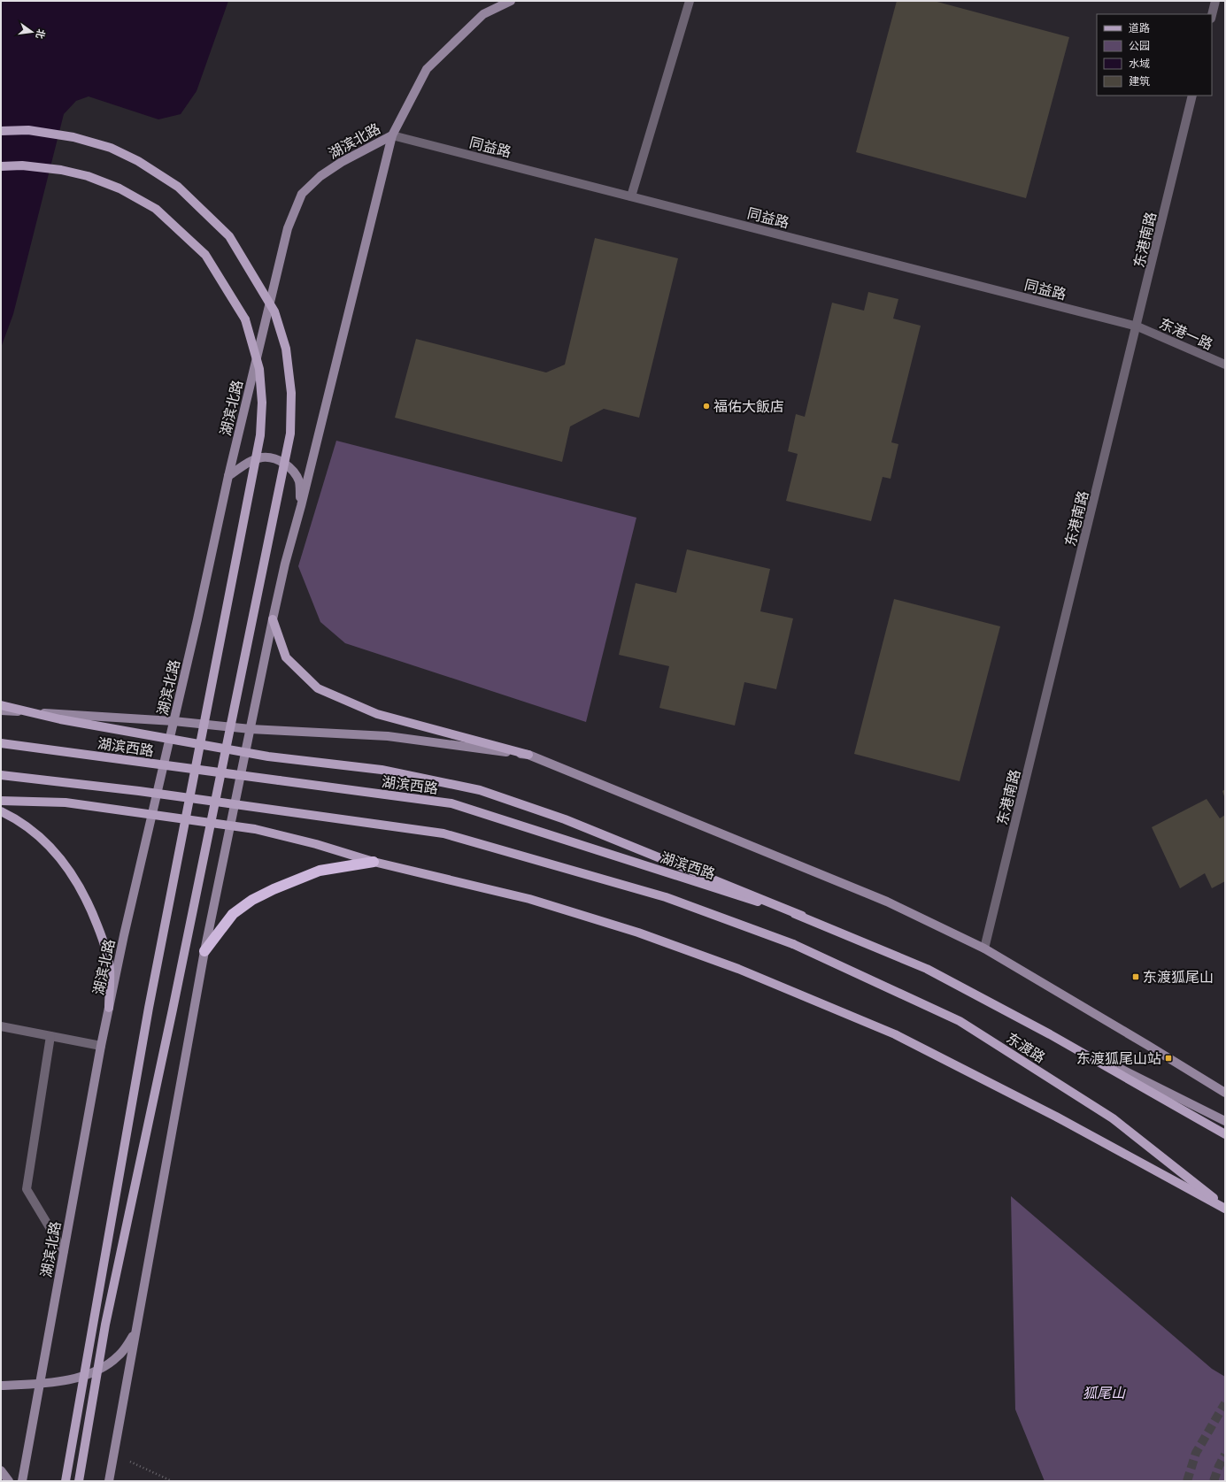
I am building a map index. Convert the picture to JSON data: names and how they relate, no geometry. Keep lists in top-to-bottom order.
{
  "streets": {
    "main road": ["湖滨北路", "湖滨西路", "东渡路"],
    "street": ["同益路", "东港南路", "东港一路"]
  },
  "crossings": [
    ["湖滨北路", "同益路"],
    ["同益路", "东港南路"],
    ["同益路", "东港一路"],
    ["东港南路", "东港一路"],
    ["湖滨西路", "东渡路"]
  ],
  "parks": ["狐尾山"],
  "places": {
    "other": ["福佑大飯店"],
    "transit": ["东渡狐尾山", "东渡狐尾山站"]
  },
  "legend": [
    "道路",
    "公园",
    "水域",
    "建筑"
  ],
  "north": "right"
}
